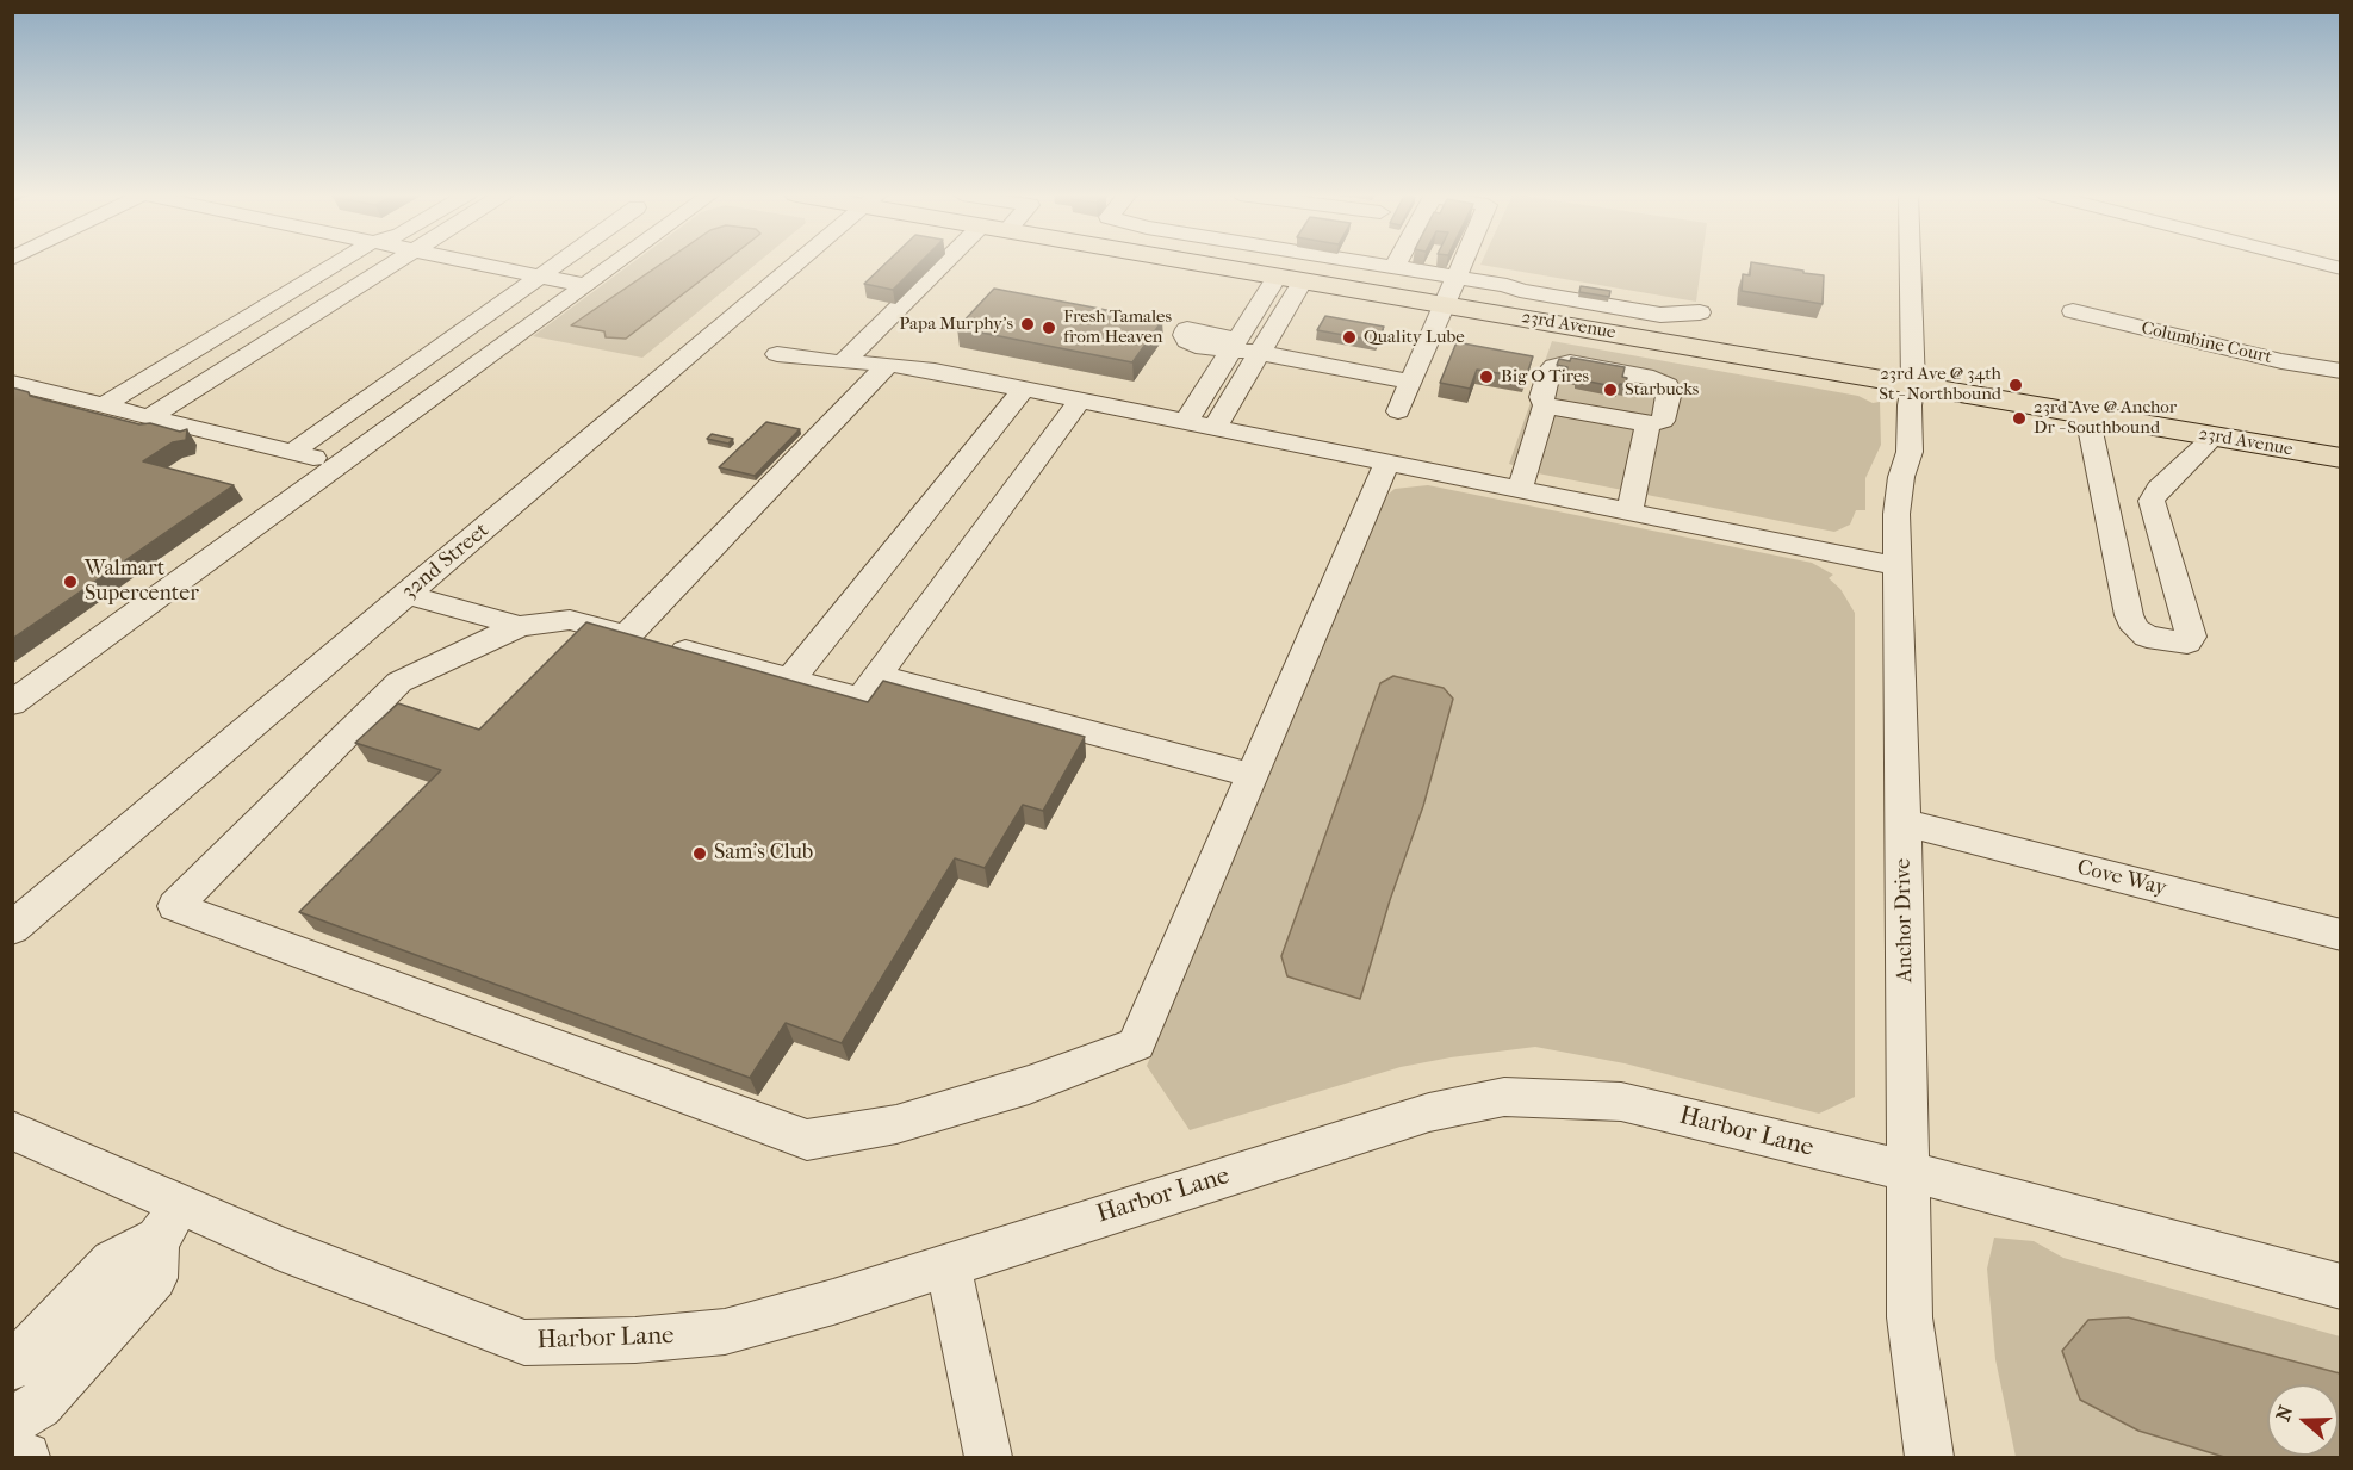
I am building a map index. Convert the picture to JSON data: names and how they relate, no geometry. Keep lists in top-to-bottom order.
{
  "streets": {
    "main road": ["23rd Avenue"],
    "street": [
      "Columbine Court",
      "32nd Street",
      "Cove Way",
      "Anchor Drive",
      "Harbor Lane"
    ]
  },
  "crossings": [
    ["23rd Avenue", "Anchor Drive"],
    ["Cove Way", "Anchor Drive"],
    ["Anchor Drive", "Harbor Lane"]
  ],
  "places": [
    "Papa Murphy's",
    "Fresh Tamales from Heaven",
    "Quality Lube",
    "Big O Tires",
    "23rd Ave @ 34th St - Northbound",
    "Starbucks",
    "23rd Ave @ Anchor Dr - Southbound",
    "Walmart Supercenter",
    "Sam's Club"
  ],
  "north": "left"
}
